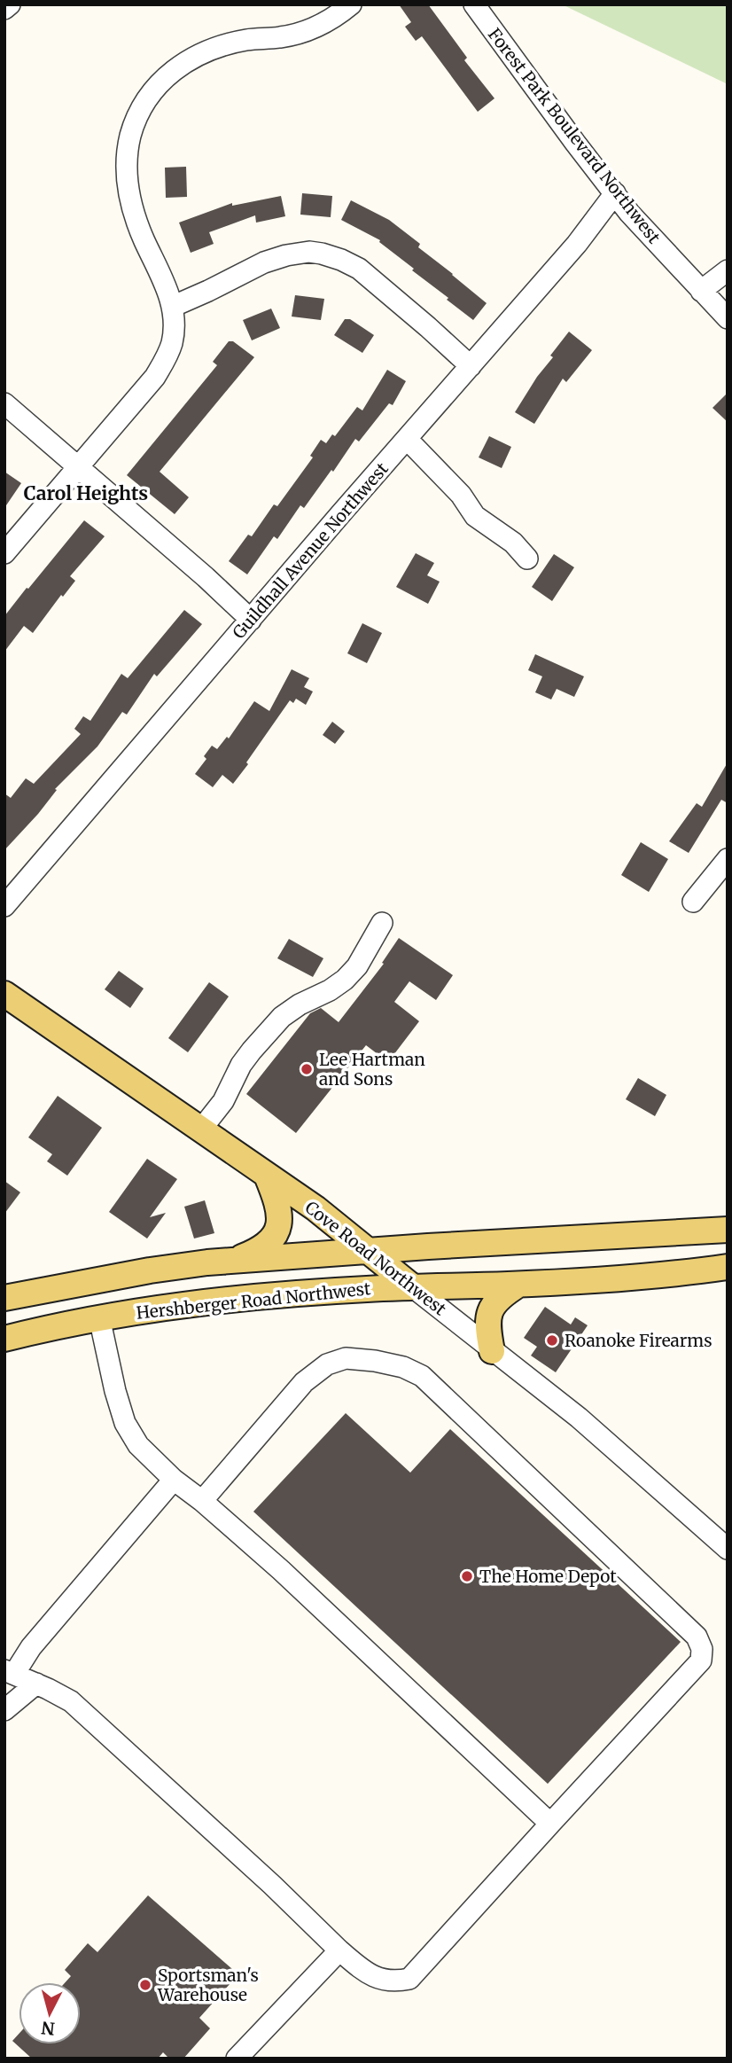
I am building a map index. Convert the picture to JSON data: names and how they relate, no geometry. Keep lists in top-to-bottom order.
{
  "streets": {
    "main road": ["Cove Road Northwest", "Hershberger Road Northwest"],
    "street": ["Forest Park Boulevard Northwest", "Guildhall Avenue Northwest"]
  },
  "crossings": [
    ["Forest Park Boulevard Northwest", "Guildhall Avenue Northwest"],
    ["Cove Road Northwest", "Hershberger Road Northwest"]
  ],
  "districts": ["Carol Heights"],
  "places": [
    "Lee Hartman and Sons",
    "Roanoke Firearms",
    "The Home Depot",
    "Sportsman's Warehouse"
  ],
  "north": "bottom"
}
